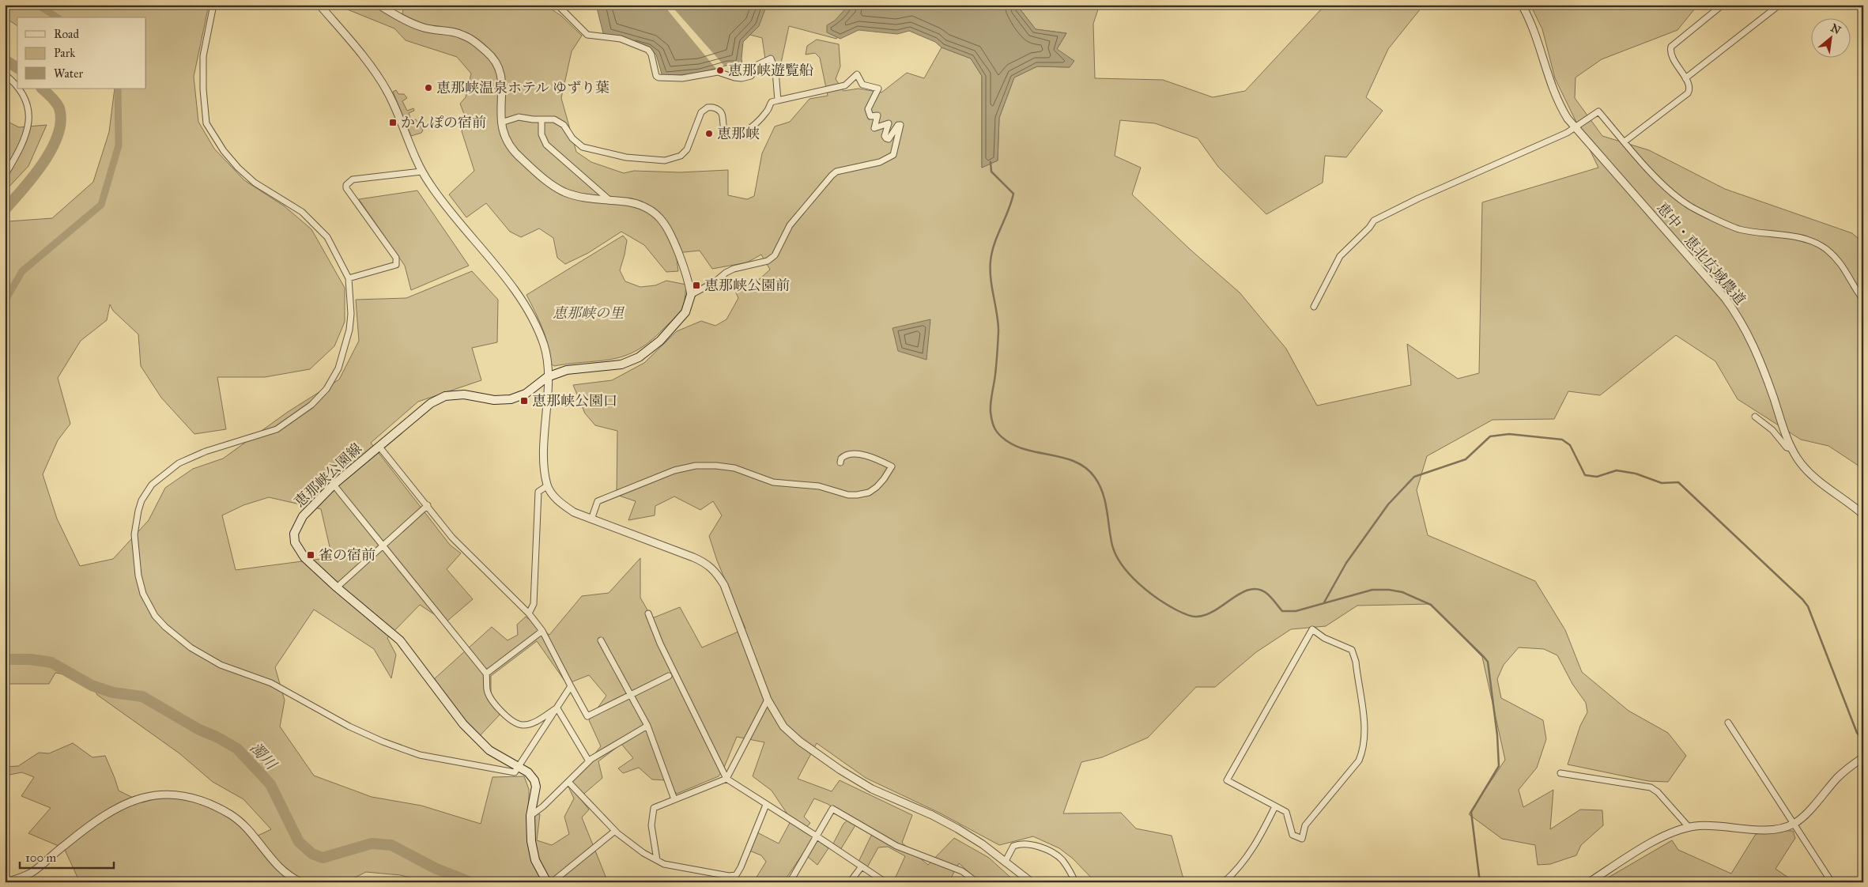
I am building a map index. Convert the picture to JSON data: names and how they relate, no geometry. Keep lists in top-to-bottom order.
{
  "streets": {
    "main road": ["恵那峡公園線"],
    "street": ["恵中・恵北広域農道"]
  },
  "water": ["濁川"],
  "parks": ["恵那峡の里"],
  "places": {
    "other": ["恵那峡遊覧船", "恵那峡温泉ホテル ゆずり葉", "恵那峡"],
    "transit": [
      "かんぽの宿前",
      "恵那峡公園前",
      "恵那峡公園口",
      "雀の宿前"
    ]
  },
  "legend": ["Road", "Park", "Water"],
  "scale_bar": "100 m",
  "north": "top right"
}
